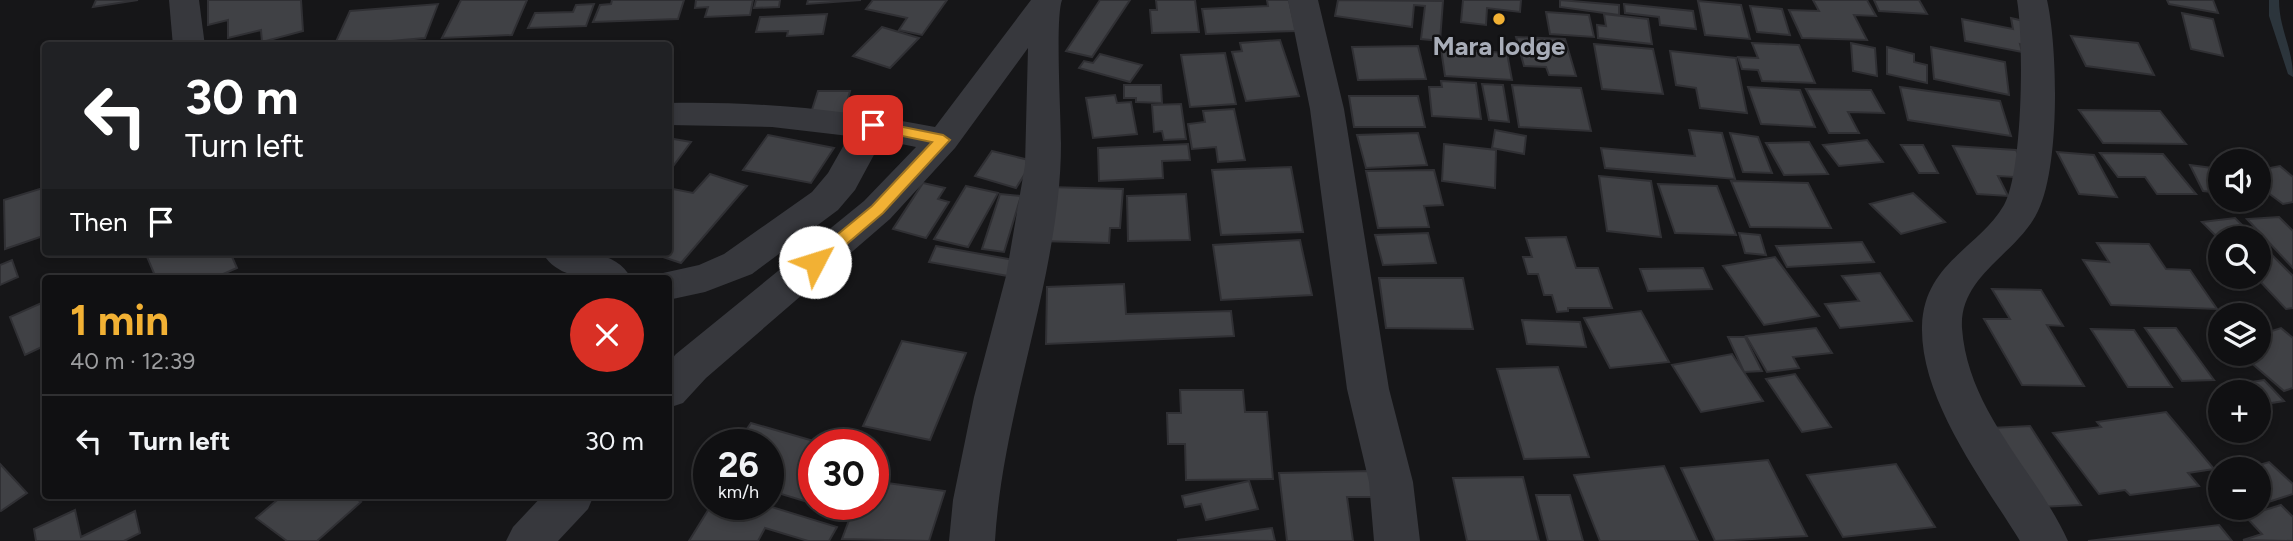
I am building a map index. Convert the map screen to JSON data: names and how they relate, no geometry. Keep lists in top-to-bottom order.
{
  "places": ["Mara lodge"],
  "page": {
    "turn": ["30 m", "Turn left"],
    "map_buttons": ["+", "−"],
    "then": "Then",
    "heading": ["1 min", "40 m · 12:39"],
    "list": [
      {
        "name": "Turn left",
        "value": "30 m"
      }
    ],
    "speed": "26 km/h",
    "limit": "30"
  }
}
